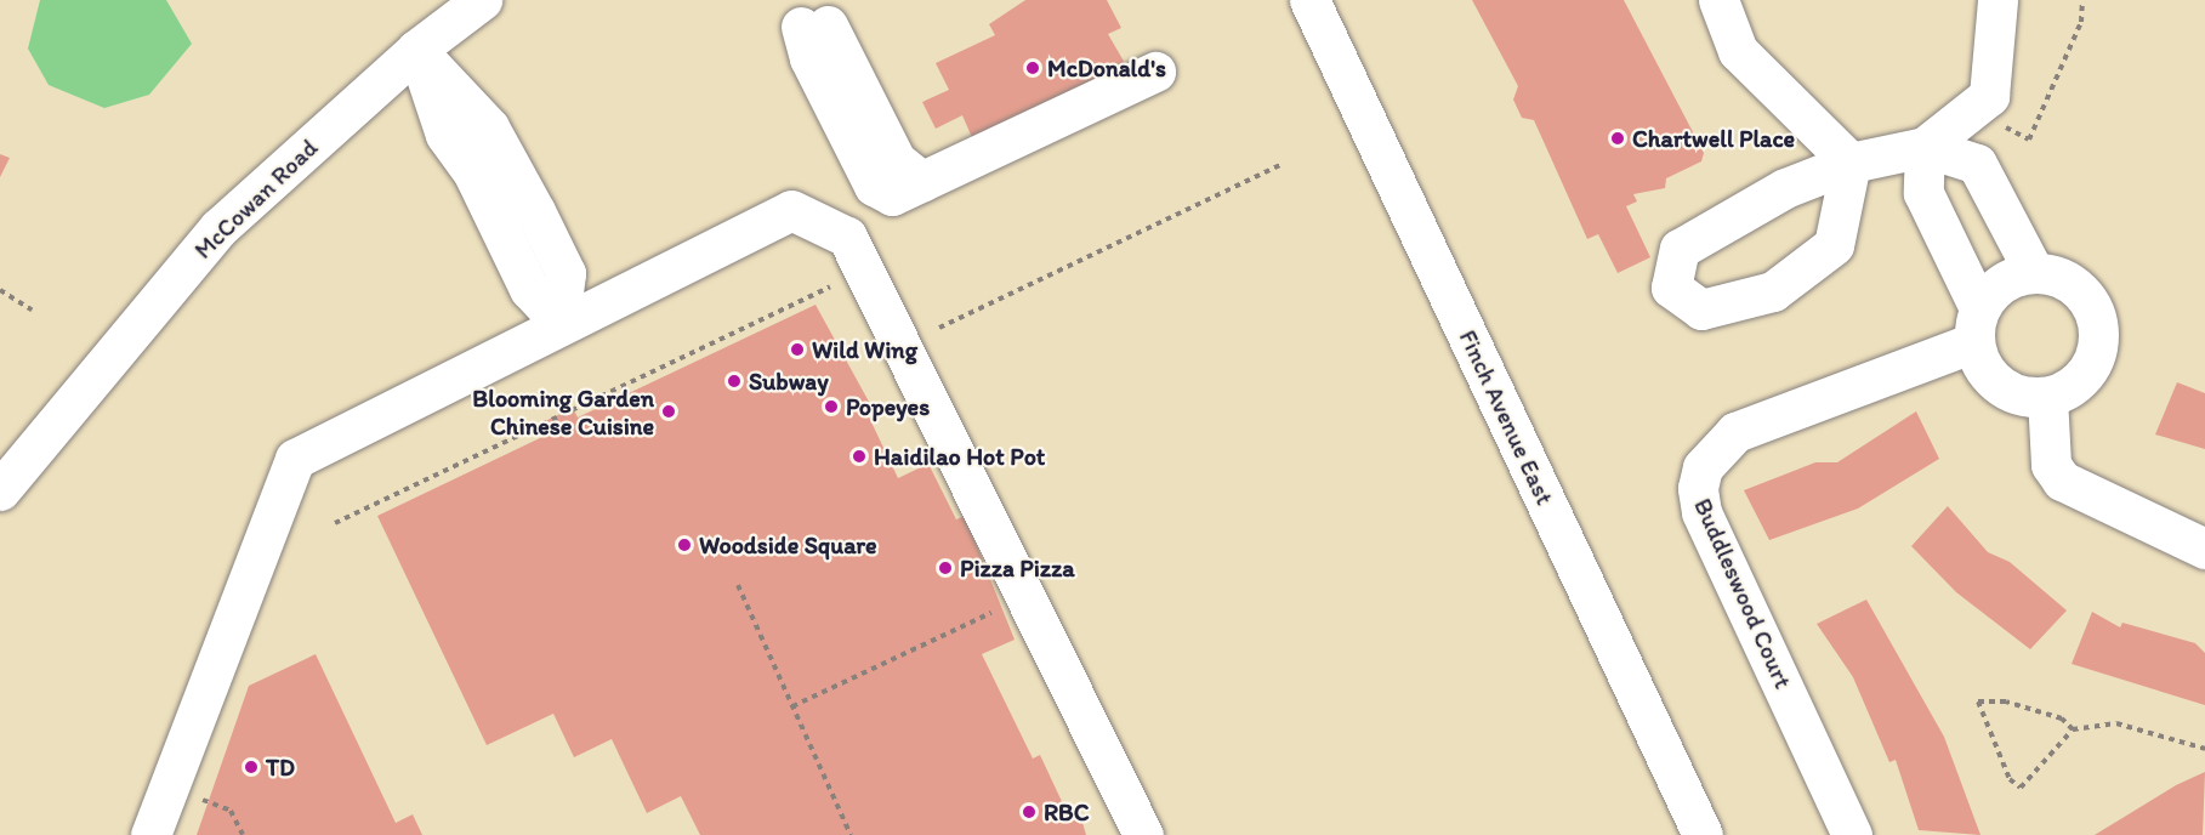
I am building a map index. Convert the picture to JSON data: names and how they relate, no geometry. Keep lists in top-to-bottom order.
{
  "streets": {
    "main road": ["McCowan Road", "Finch Avenue East", "Buddleswood Court"]
  },
  "places": [
    "McDonald's",
    "Chartwell Place",
    "Wild Wing",
    "Subway",
    "Popeyes",
    "Blooming Garden Chinese Cuisine",
    "Haidilao Hot Pot",
    "Woodside Square",
    "Pizza Pizza",
    "TD",
    "RBC"
  ]
}
